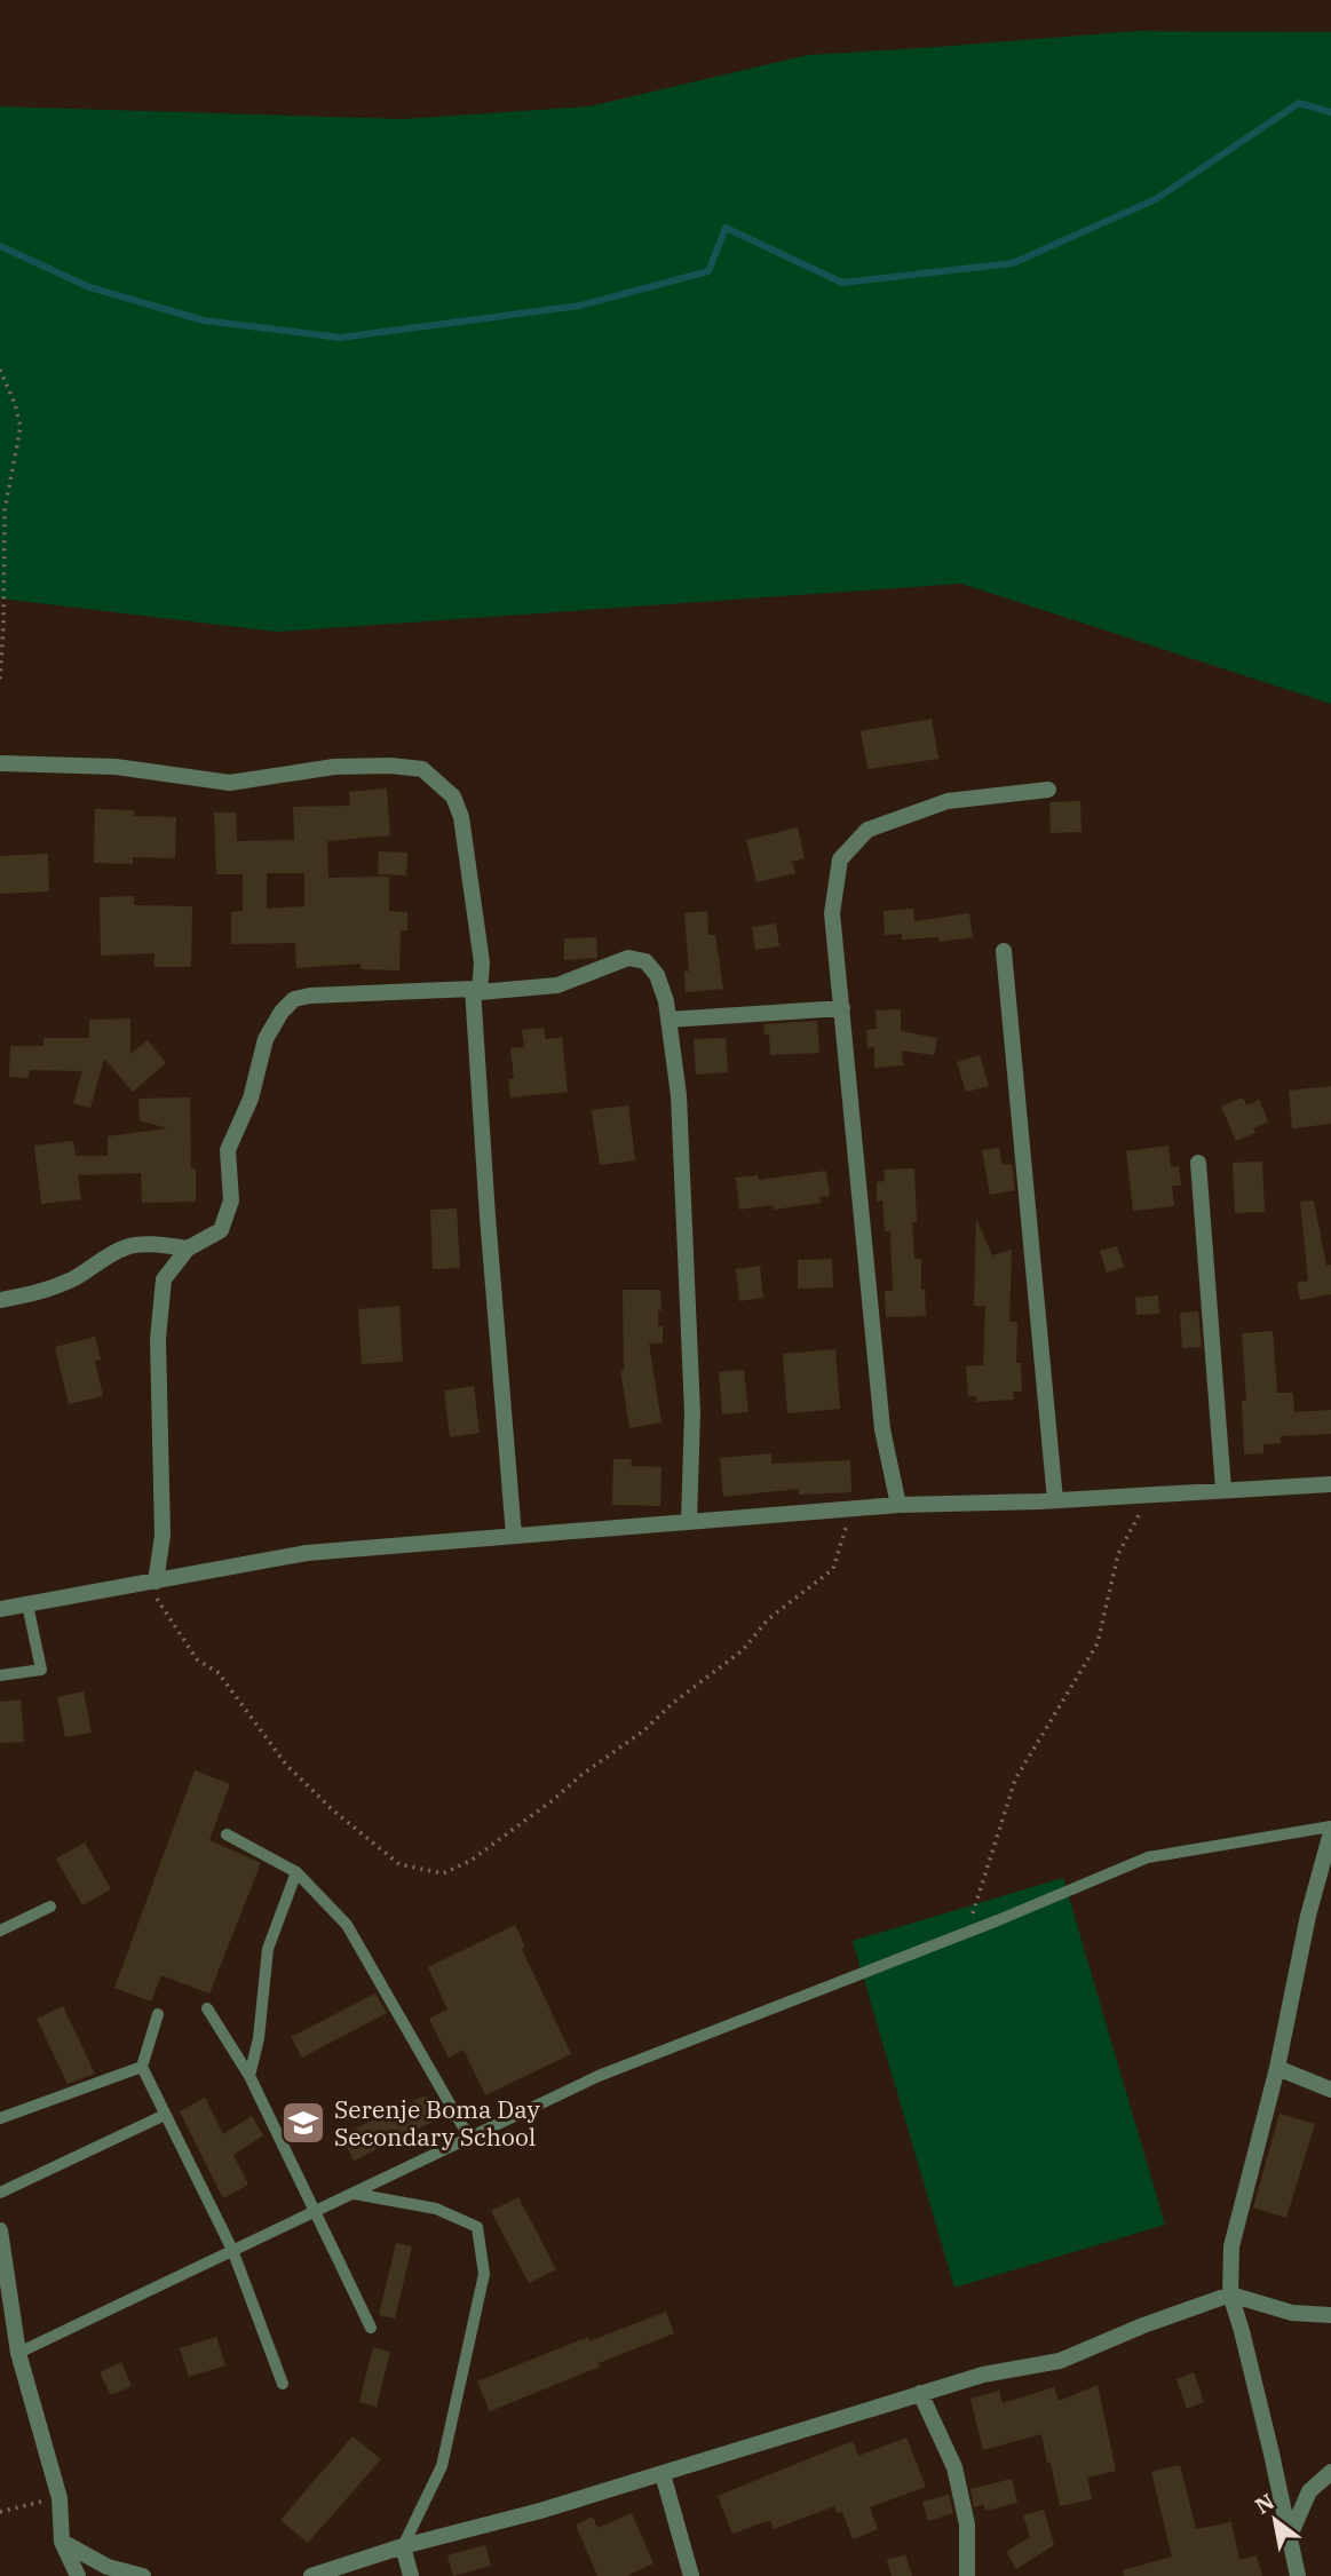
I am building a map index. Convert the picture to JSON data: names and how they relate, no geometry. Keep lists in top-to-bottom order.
{
  "places": {
    "school or university": ["Serenje Boma Day Secondary School"]
  },
  "north": "top left"
}
